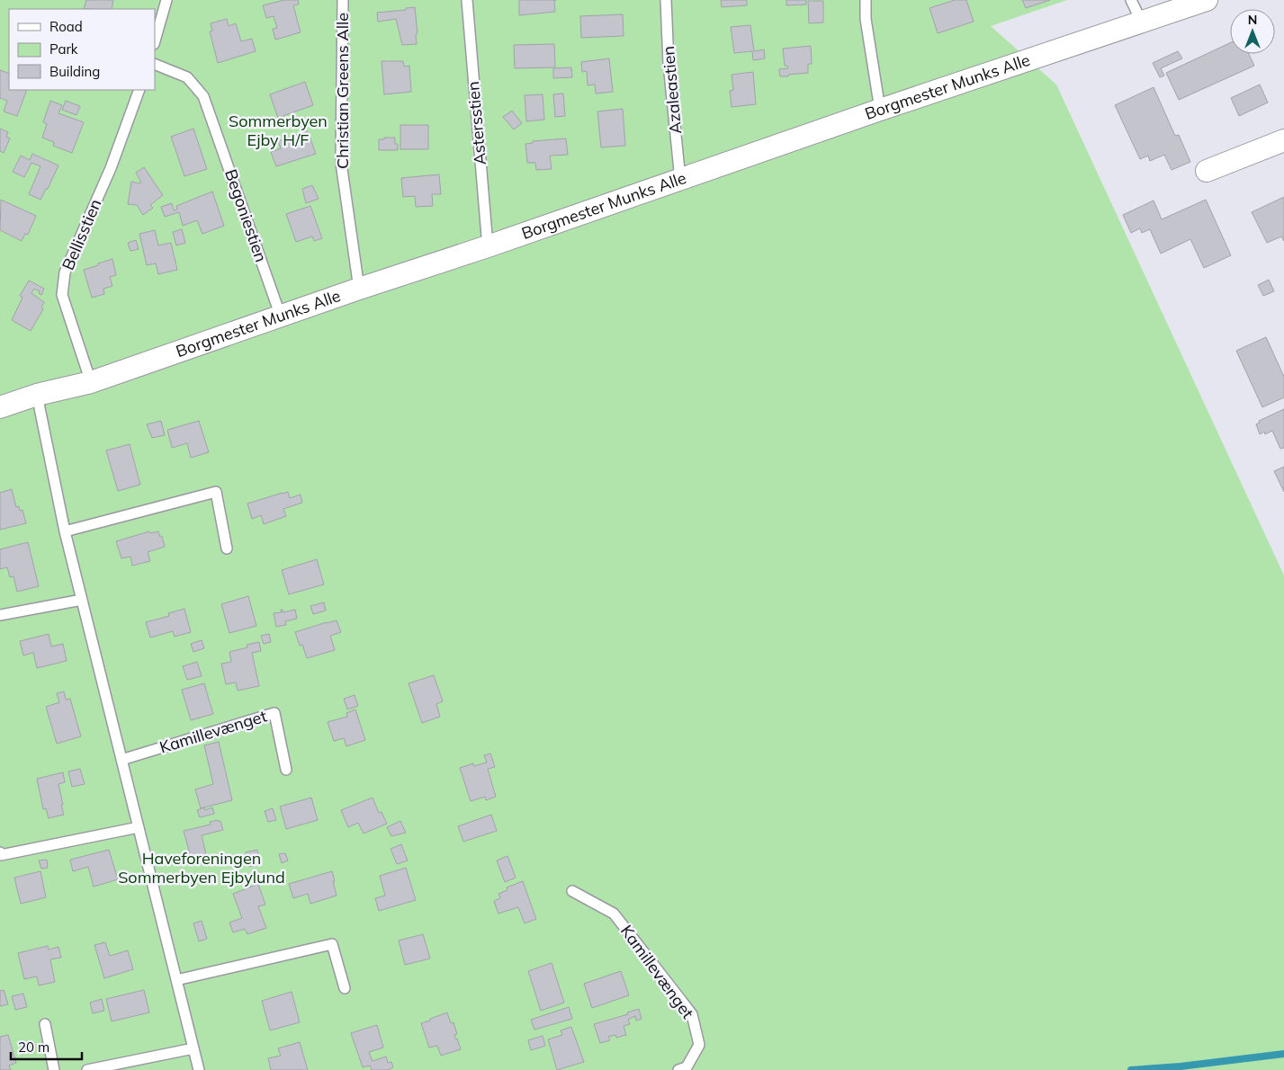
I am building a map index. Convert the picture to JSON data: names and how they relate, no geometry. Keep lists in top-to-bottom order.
{
  "streets": {
    "street": ["Borgmester Munks Alle"],
    "lane": [
      "Azaleastien",
      "Christian Greens Alle",
      "Astersstien",
      "Begoniestien",
      "Bellisstien",
      "Kamillevænget"
    ]
  },
  "crossings": [
    ["Borgmester Munks Alle", "Azaleastien"],
    ["Borgmester Munks Alle", "Christian Greens Alle"],
    ["Borgmester Munks Alle", "Astersstien"],
    ["Borgmester Munks Alle", "Begoniestien"],
    ["Borgmester Munks Alle", "Bellisstien"]
  ],
  "parks": ["Sommerbyen Ejby H/F", "Haveforeningen Sommerbyen Ejbylund"],
  "legend": ["Road", "Park", "Building"],
  "scale_bar": "20 m",
  "north": "top"
}
